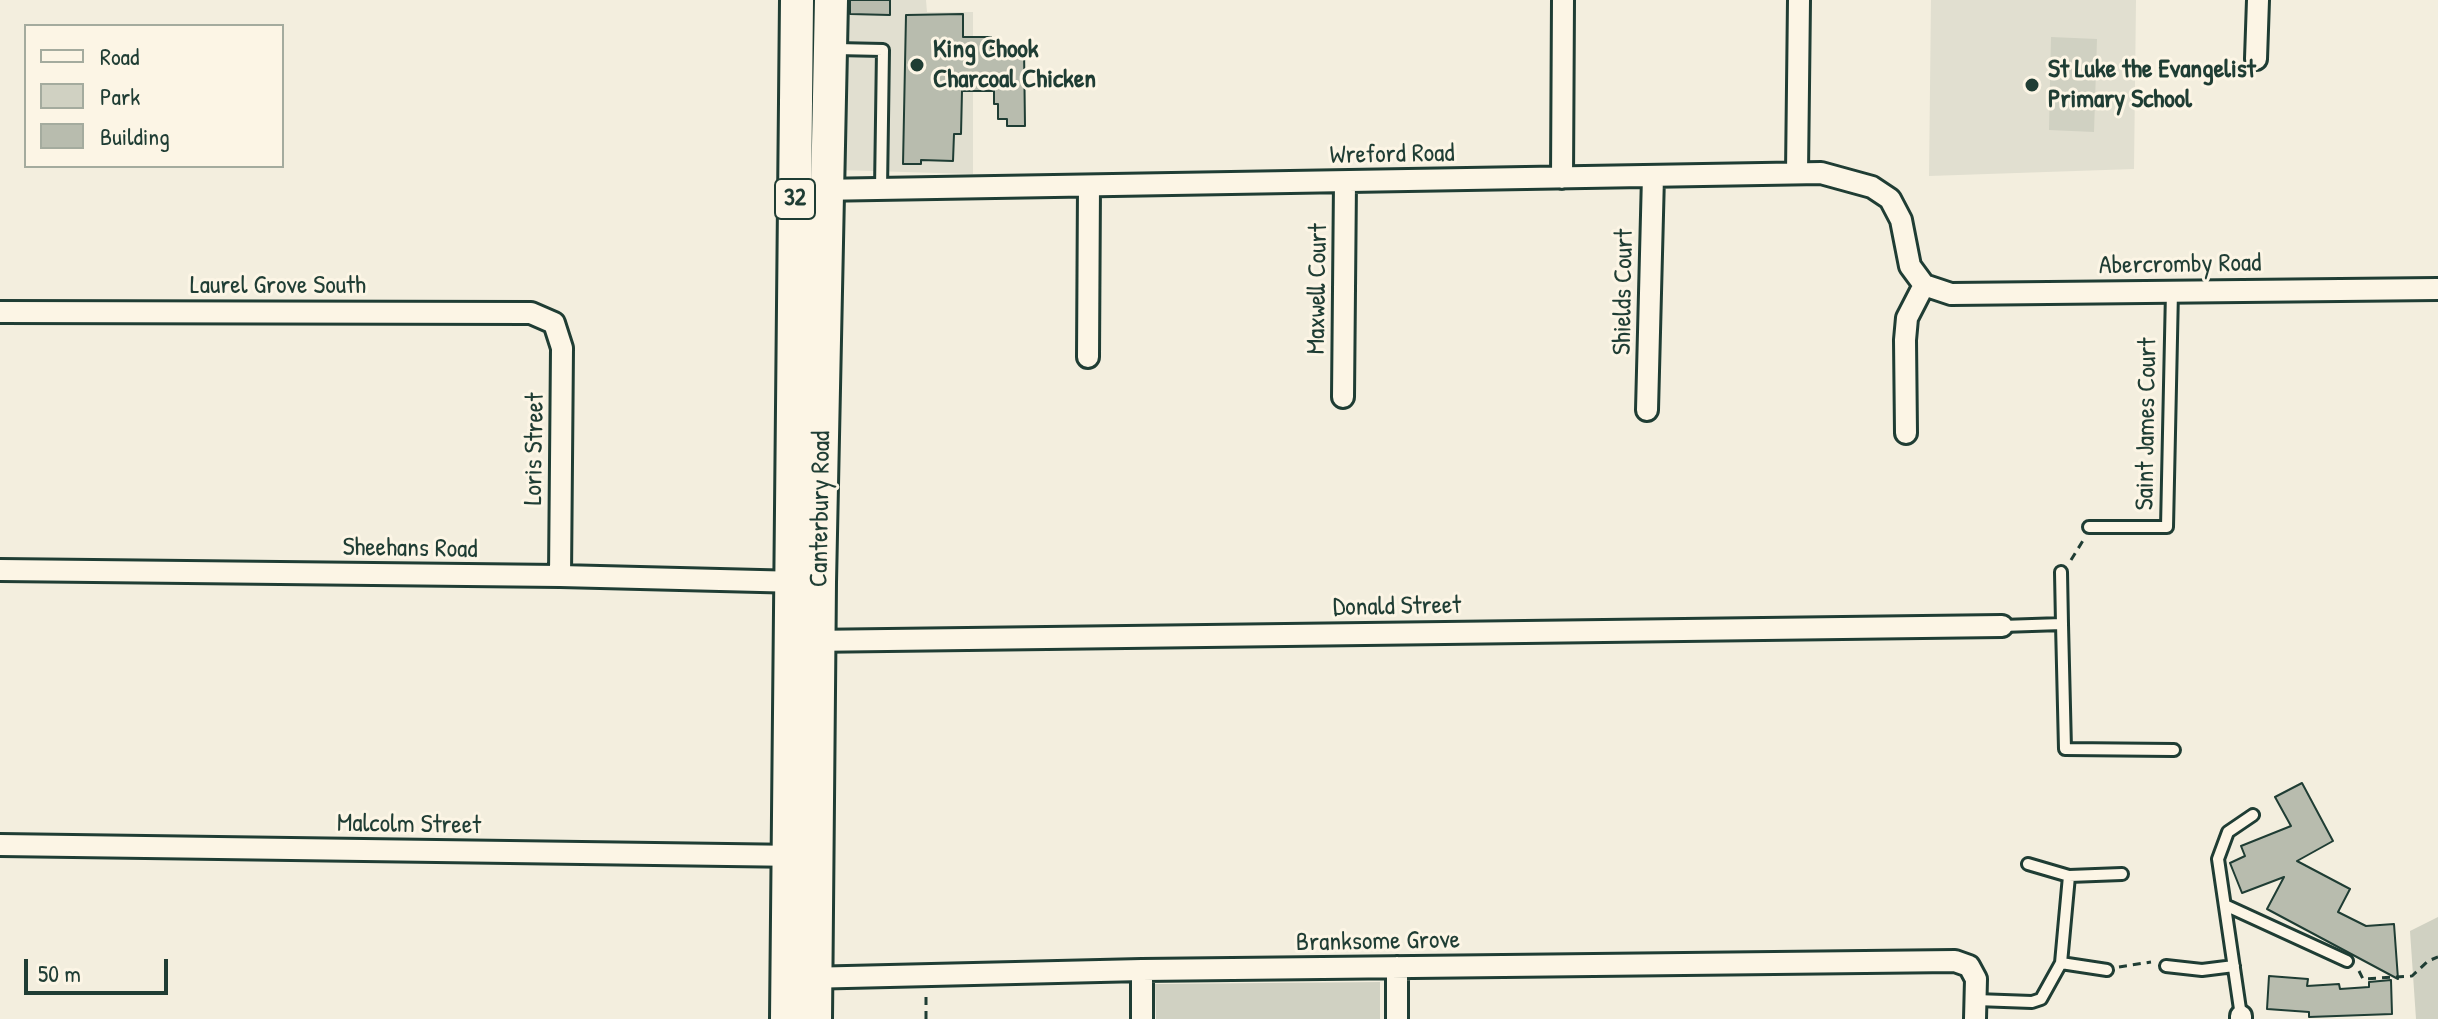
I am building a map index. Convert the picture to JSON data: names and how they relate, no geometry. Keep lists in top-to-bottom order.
{
  "streets": {
    "main road": ["32", "Canterbury Road"],
    "street": [
      "Wreford Road",
      "Abercromby Road",
      "Laurel Grove South",
      "Maxwell Court",
      "Shields Court",
      "Loris Street",
      "Sheehans Road",
      "Donald Street",
      "Malcolm Street",
      "Branksome Grove"
    ],
    "lane": ["Saint James Court"]
  },
  "crossings": [
    ["Wreford Road", "Abercromby Road"],
    ["Wreford Road", "Maxwell Court"],
    ["Wreford Road", "Shields Court"],
    ["Wreford Road", "Canterbury Road"],
    ["Abercromby Road", "Saint James Court"],
    ["Laurel Grove South", "Loris Street"],
    ["Loris Street", "Sheehans Road"],
    ["Canterbury Road", "Sheehans Road"],
    ["Canterbury Road", "Donald Street"],
    ["Canterbury Road", "Malcolm Street"],
    ["Canterbury Road", "Branksome Grove"]
  ],
  "places": ["King Chook Charcoal Chicken", "St Luke the Evangelist Primary School"],
  "legend": ["Road", "Park", "Building"],
  "scale_bar": "50 m"
}
